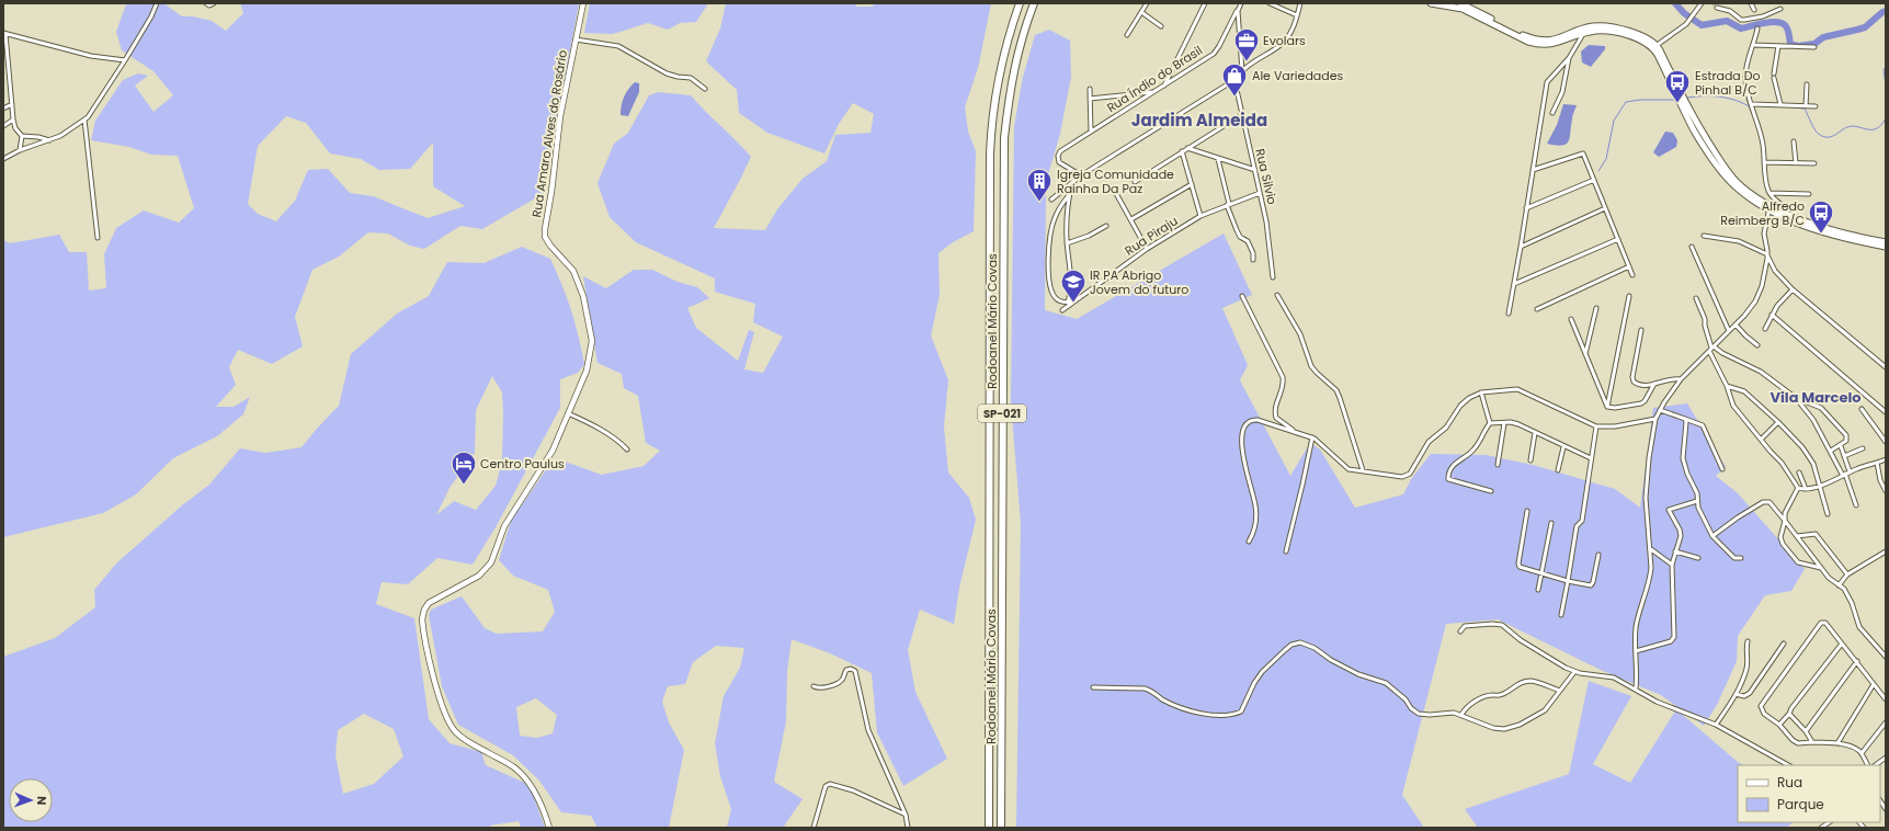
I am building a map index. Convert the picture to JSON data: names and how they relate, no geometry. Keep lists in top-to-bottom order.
{
  "streets": {
    "highway": ["Rodoanel Mário Covas", "SP-021"],
    "street": [
      "Rua Índio do Brasil",
      "Rua Amaro Alves do Rosário",
      "Rua Silvio",
      "Rua Piraju"
    ]
  },
  "crossings": [
    ["Rua Silvio", "Rua Piraju"]
  ],
  "districts": ["Jardim Almeida", "Vila Marcelo"],
  "places": {
    "office": ["Evolars"],
    "shop": ["Ale Variedades"],
    "bus stop": ["Estrada Do Pinhal B/C", "Alfredo Reimberg B/C"],
    "building": ["Igreja Comunidade Rainha Da Paz"],
    "school or university": ["IR PA Abrigo Jovem do futuro"],
    "hotel": ["Centro Paulus"]
  },
  "legend": ["Rua", "Parque"],
  "north": "right"
}
